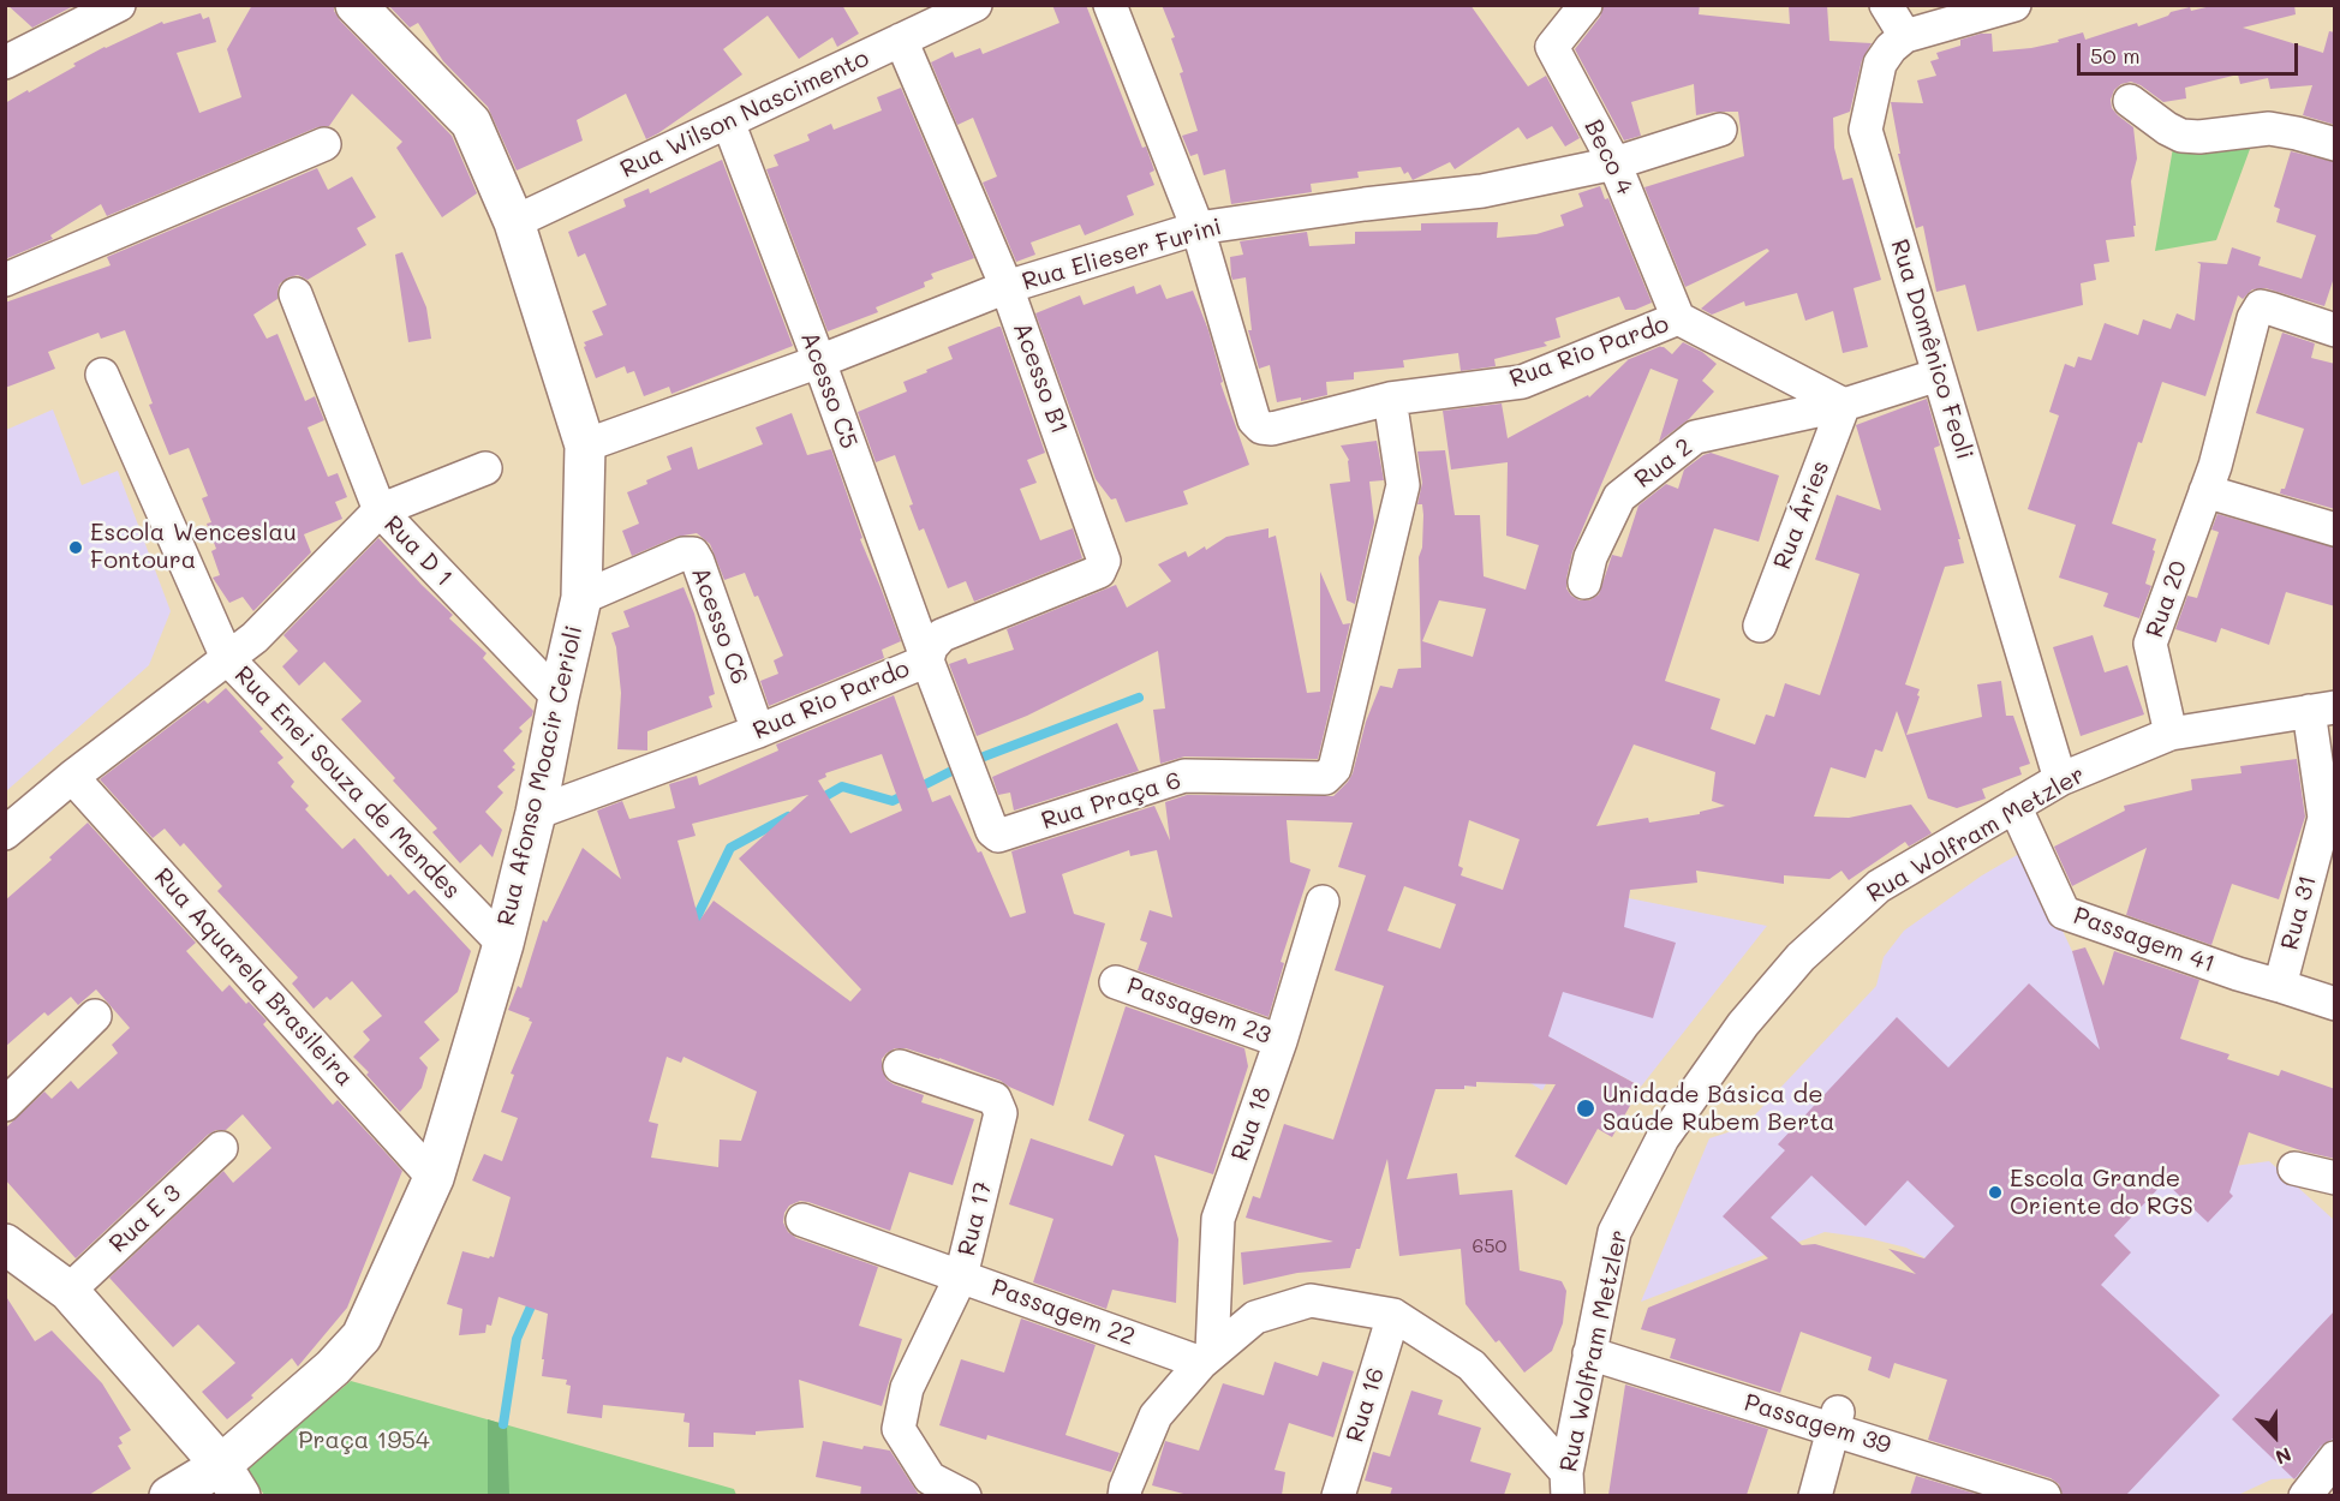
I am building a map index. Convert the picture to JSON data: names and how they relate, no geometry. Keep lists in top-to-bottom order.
{
  "streets": {
    "street": [
      "Rua Wilson Nascimento",
      "Beco 4",
      "Rua Elieser Furini",
      "Rua Domênico Feoli",
      "Rua Rio Pardo",
      "Acesso B1",
      "Acesso C5",
      "Rua 2",
      "Rua Áries",
      "Rua D 1",
      "Rua 20",
      "Acesso C6",
      "Rua Afonso Moacir Cerioli",
      "Rua Enei Souza de Mendes",
      "Rua Praça 6",
      "Rua Wolfram Metzler",
      "Rua 31",
      "Passagem 41",
      "Rua Aquarela Brasileira",
      "Passagem 23",
      "Rua 18",
      "Rua E 3",
      "Rua 17",
      "Passagem 22",
      "Rua 16",
      "Passagem 39"
    ]
  },
  "crossings": [
    ["Rua Wilson Nascimento", "Acesso B1"],
    ["Rua Wilson Nascimento", "Acesso C5"],
    ["Rua Wilson Nascimento", "Rua Afonso Moacir Cerioli"],
    ["Beco 4", "Rua Elieser Furini"],
    ["Beco 4", "Rua Rio Pardo"],
    ["Rua Elieser Furini", "Rua Rio Pardo"],
    ["Rua Elieser Furini", "Acesso B1"],
    ["Rua Elieser Furini", "Acesso C5"],
    ["Rua Elieser Furini", "Rua Afonso Moacir Cerioli"],
    ["Rua Domênico Feoli", "Rua Wolfram Metzler"],
    ["Rua Rio Pardo", "Acesso B1"],
    ["Rua Rio Pardo", "Acesso C5"],
    ["Rua Rio Pardo", "Rua 2"],
    ["Rua Rio Pardo", "Rua Áries"],
    ["Rua Rio Pardo", "Acesso C6"],
    ["Rua Rio Pardo", "Rua Afonso Moacir Cerioli"],
    ["Rua Rio Pardo", "Rua Praça 6"],
    ["Acesso C5", "Rua Praça 6"],
    ["Rua 2", "Rua Áries"],
    ["Rua D 1", "Rua Afonso Moacir Cerioli"],
    ["Rua 20", "Rua Wolfram Metzler"],
    ["Acesso C6", "Rua Afonso Moacir Cerioli"],
    ["Rua Afonso Moacir Cerioli", "Rua Enei Souza de Mendes"],
    ["Rua Afonso Moacir Cerioli", "Rua Aquarela Brasileira"],
    ["Rua Wolfram Metzler", "Rua 31"],
    ["Rua Wolfram Metzler", "Passagem 41"],
    ["Rua Wolfram Metzler", "Passagem 39"],
    ["Rua 31", "Passagem 41"],
    ["Passagem 23", "Rua 18"],
    ["Rua 18", "Passagem 22"],
    ["Rua 17", "Passagem 22"]
  ],
  "parks": ["Praça 1954"],
  "places": ["Escola Wenceslau Fontoura", "Unidade Básica de Saúde Rubem Berta", "Escola Grande Oriente do RGS"],
  "house_numbers": ["650"],
  "scale_bar": "50 m",
  "north": "bottom"
}
